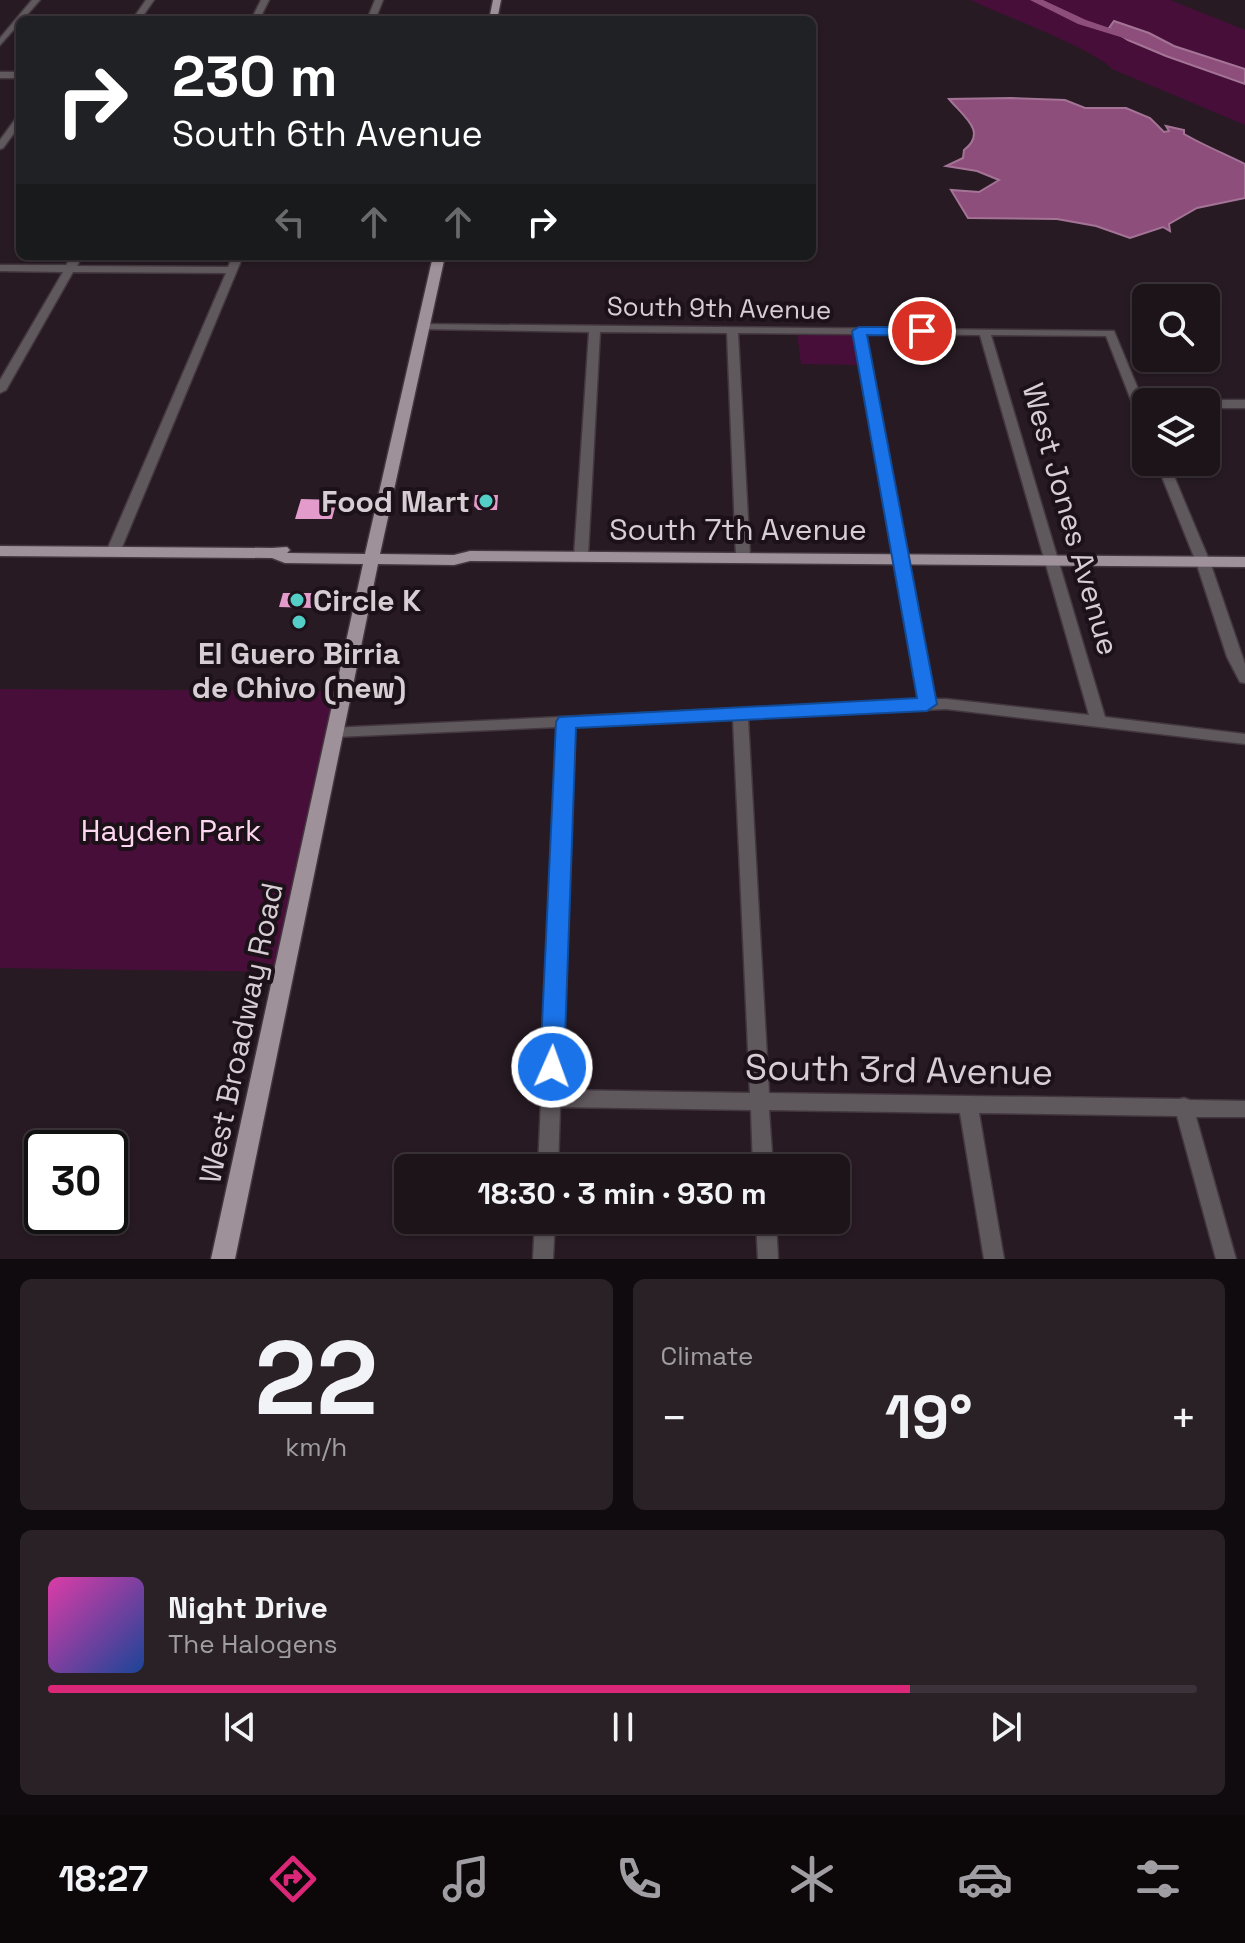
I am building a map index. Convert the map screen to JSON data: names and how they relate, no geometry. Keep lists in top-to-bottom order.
{
  "streets": {
    "main road": ["South 7th Avenue", "West Broadway Road"],
    "street": ["South 9th Avenue", "West Jones Avenue", "South 3rd Avenue"]
  },
  "crossings": [
    ["South 9th Avenue", "West Jones Avenue"],
    ["South 9th Avenue", "West Broadway Road"],
    ["West Jones Avenue", "South 7th Avenue"],
    ["South 7th Avenue", "West Broadway Road"]
  ],
  "parks": ["Hayden Park"],
  "places": ["Food Mart", "Circle K", "El Guero Birria de Chivo (new)"],
  "page": {
    "turn": ["230 m", "South 6th Avenue"],
    "limit": "30",
    "trip": "18:30 · 3 min · 930 m",
    "tile": [
      ["22", "km/h"],
      "Climate"
    ],
    "heat": ["−", "19°", "+"],
    "song": ["Night Drive", "The Halogens"],
    "tabs": "18:27"
  }
}
